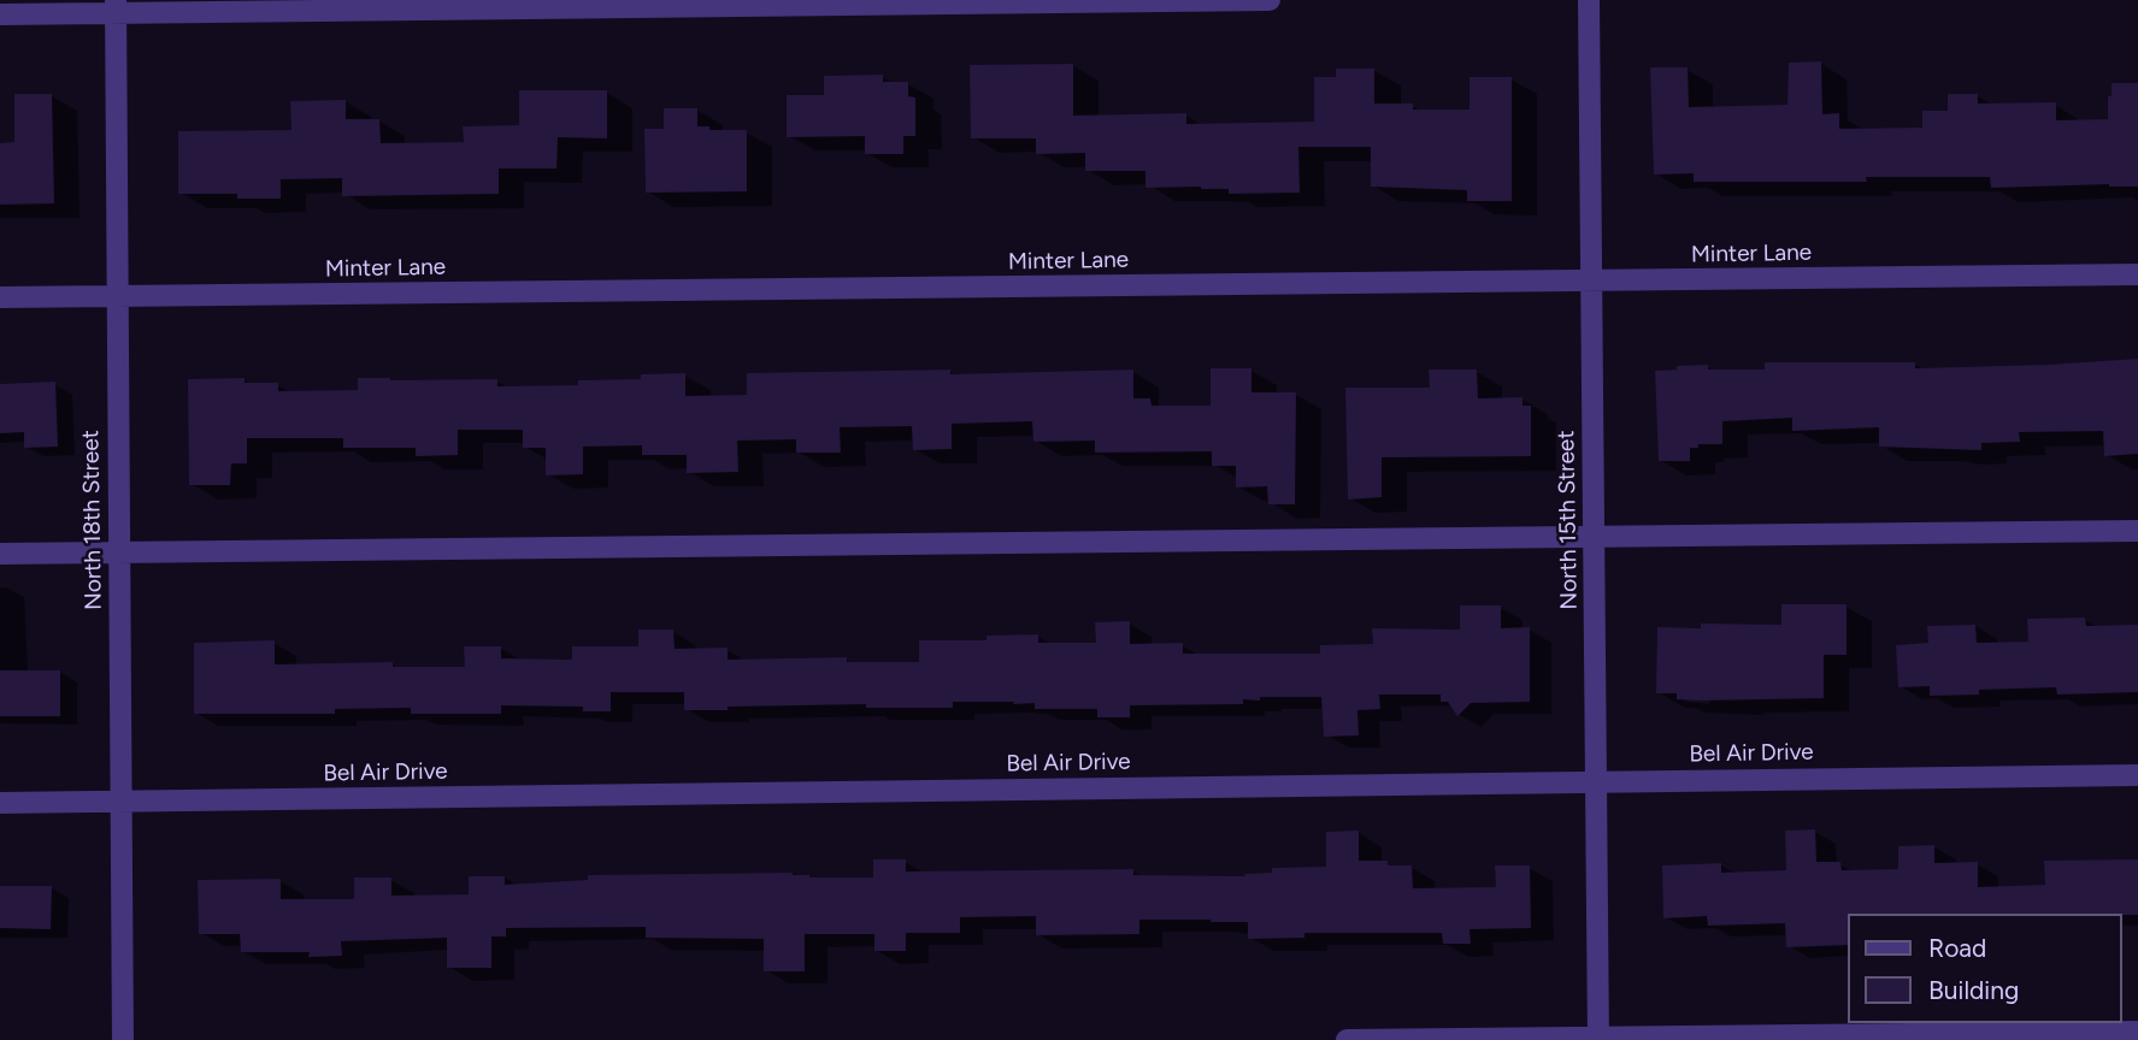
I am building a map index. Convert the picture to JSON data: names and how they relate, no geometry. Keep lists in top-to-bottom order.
{
  "streets": {
    "street": [
      "Minter Lane",
      "North 18th Street",
      "North 15th Street",
      "Bel Air Drive"
    ]
  },
  "crossings": [
    ["Minter Lane", "North 18th Street"],
    ["Minter Lane", "North 15th Street"],
    ["North 18th Street", "Bel Air Drive"],
    ["North 15th Street", "Bel Air Drive"]
  ],
  "legend": ["Road", "Building"]
}
